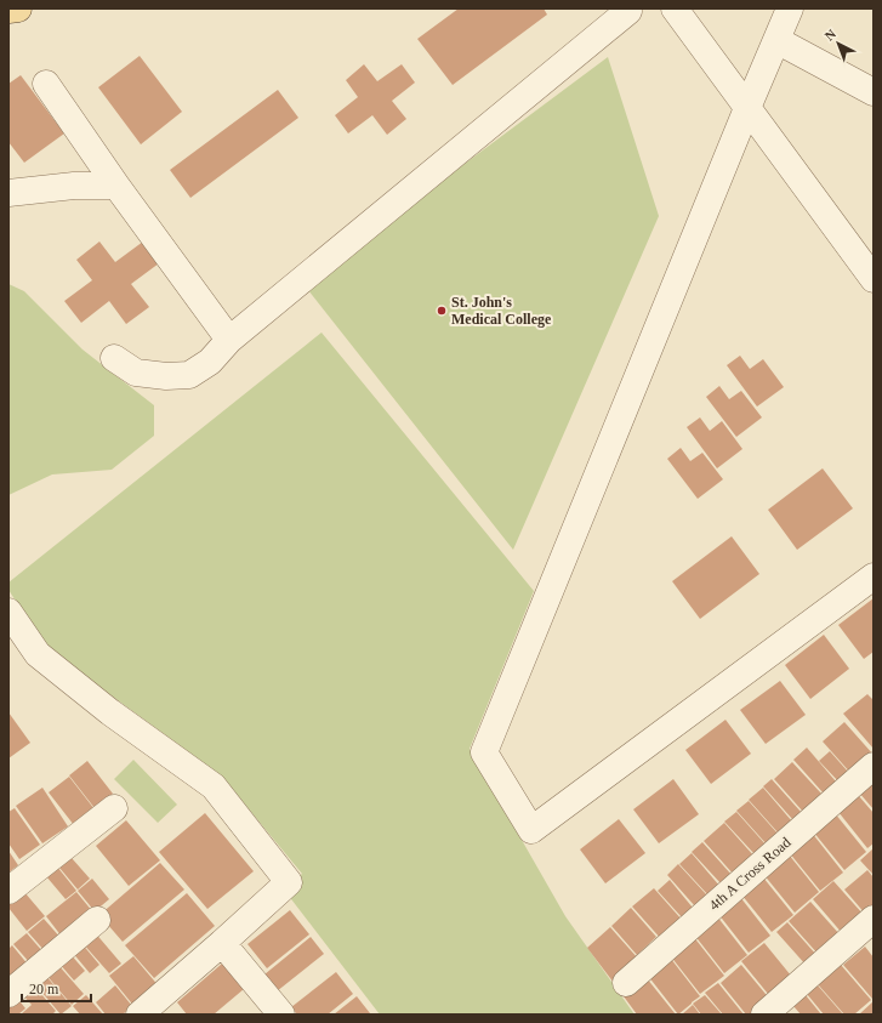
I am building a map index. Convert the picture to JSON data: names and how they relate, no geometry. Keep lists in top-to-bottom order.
{
  "streets": {
    "street": ["4th A Cross Road"]
  },
  "places": ["St. John's Medical College"],
  "scale_bar": "20 m",
  "north": "top left"
}
